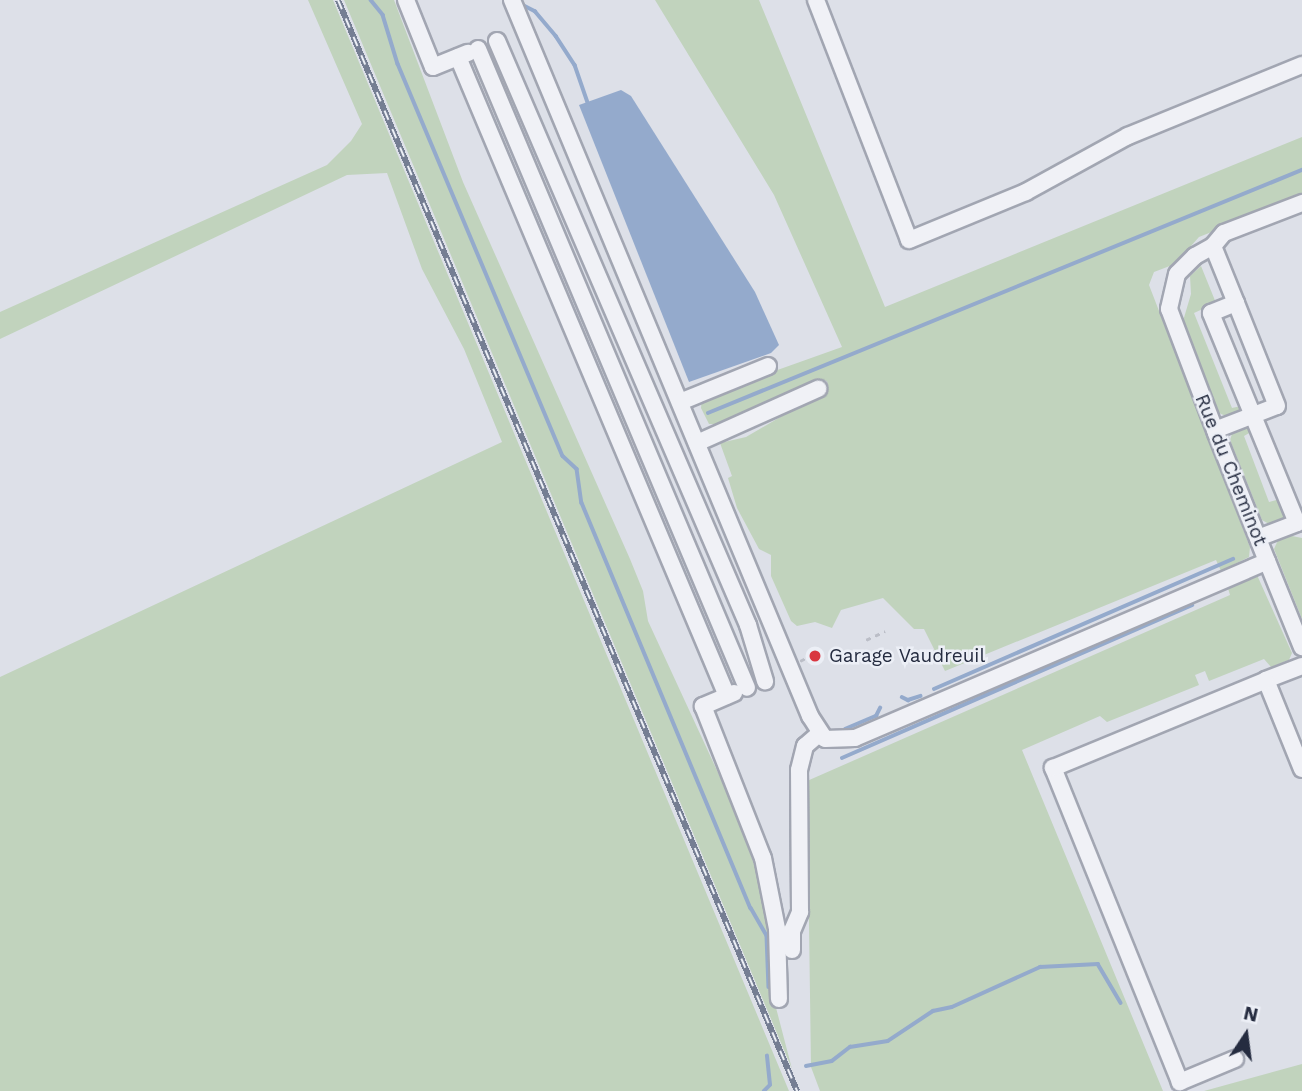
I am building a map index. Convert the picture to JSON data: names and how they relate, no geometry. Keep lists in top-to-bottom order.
{
  "streets": {
    "street": ["Rue du Cheminot"]
  },
  "places": ["Garage Vaudreuil"],
  "north": "top"
}
